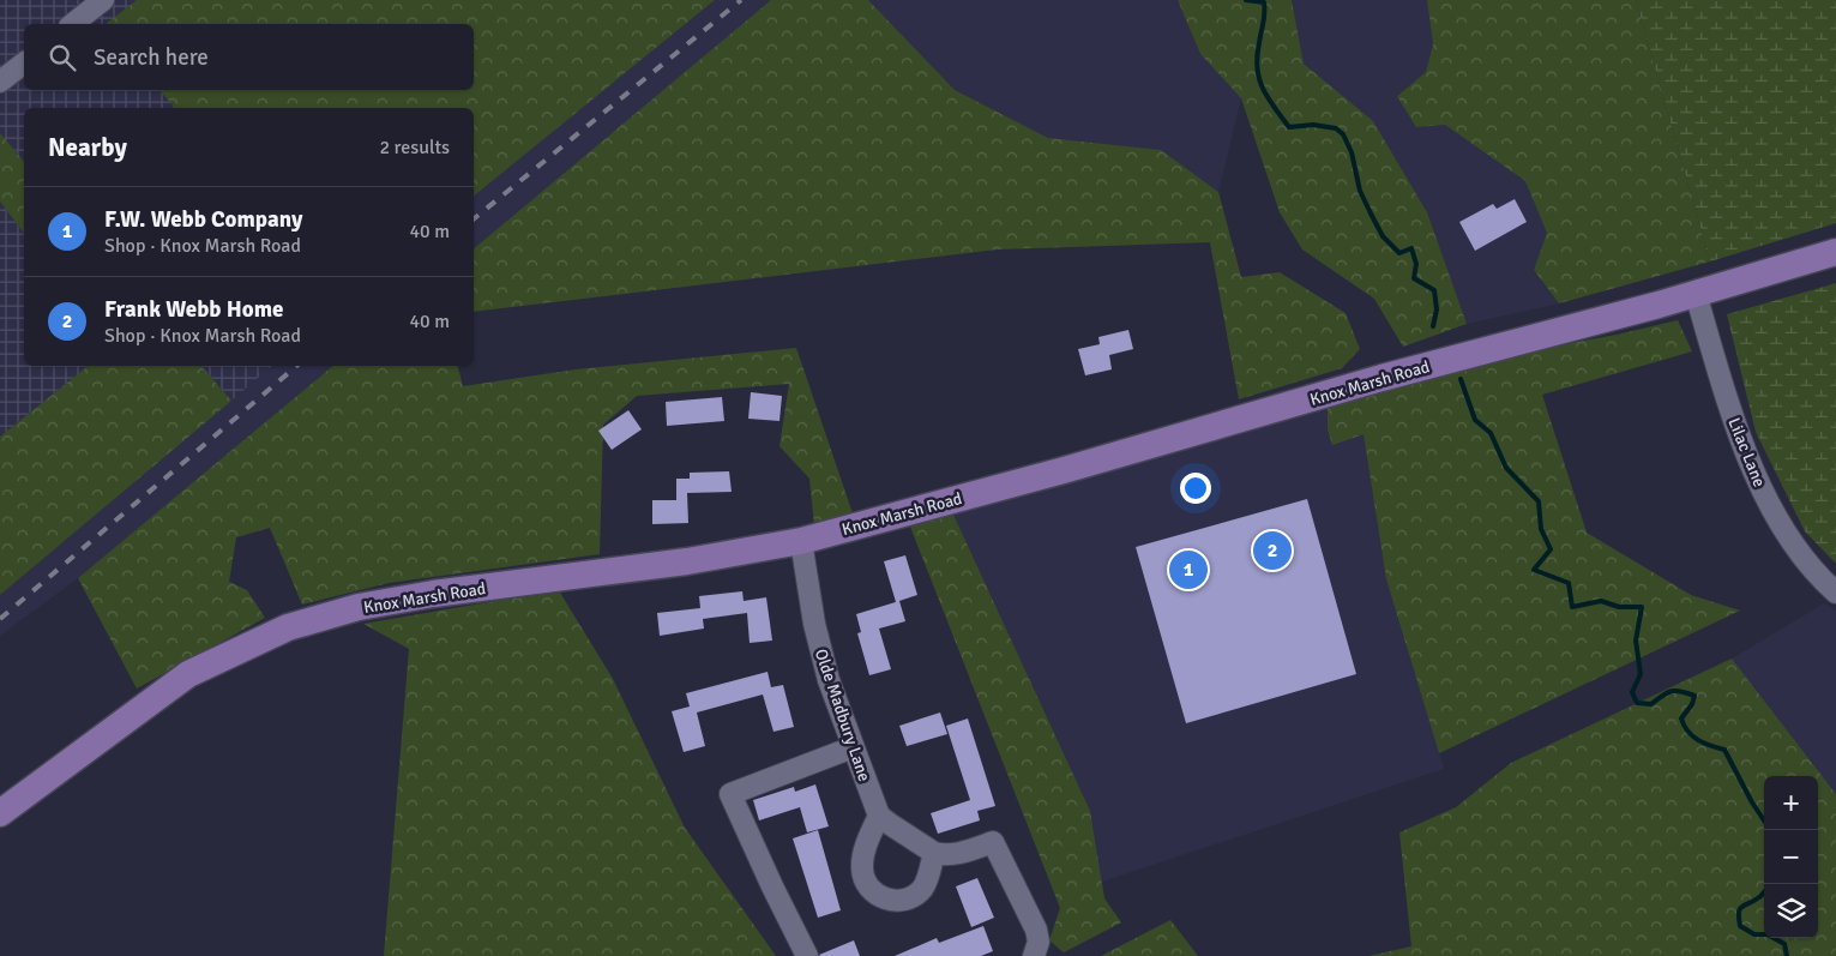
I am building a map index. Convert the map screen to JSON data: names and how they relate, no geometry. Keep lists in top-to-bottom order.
{
  "streets": {
    "main road": ["Knox Marsh Road"],
    "street": ["Lilac Lane", "Olde Madbury Lane"]
  },
  "crossings": [
    ["Knox Marsh Road", "Lilac Lane"],
    ["Knox Marsh Road", "Olde Madbury Lane"]
  ],
  "page": {
    "search": "Search here",
    "heading": ["Nearby", "2 results"],
    "list": [
      {
        "mark": "1",
        "name": "F.W. Webb Company",
        "note": "Shop · Knox Marsh Road",
        "value": "40 m"
      },
      {
        "mark": "2",
        "name": "Frank Webb Home",
        "note": "Shop · Knox Marsh Road",
        "value": "40 m"
      }
    ],
    "pins": ["2", "1"],
    "map_buttons": ["+", "−"]
  }
}
